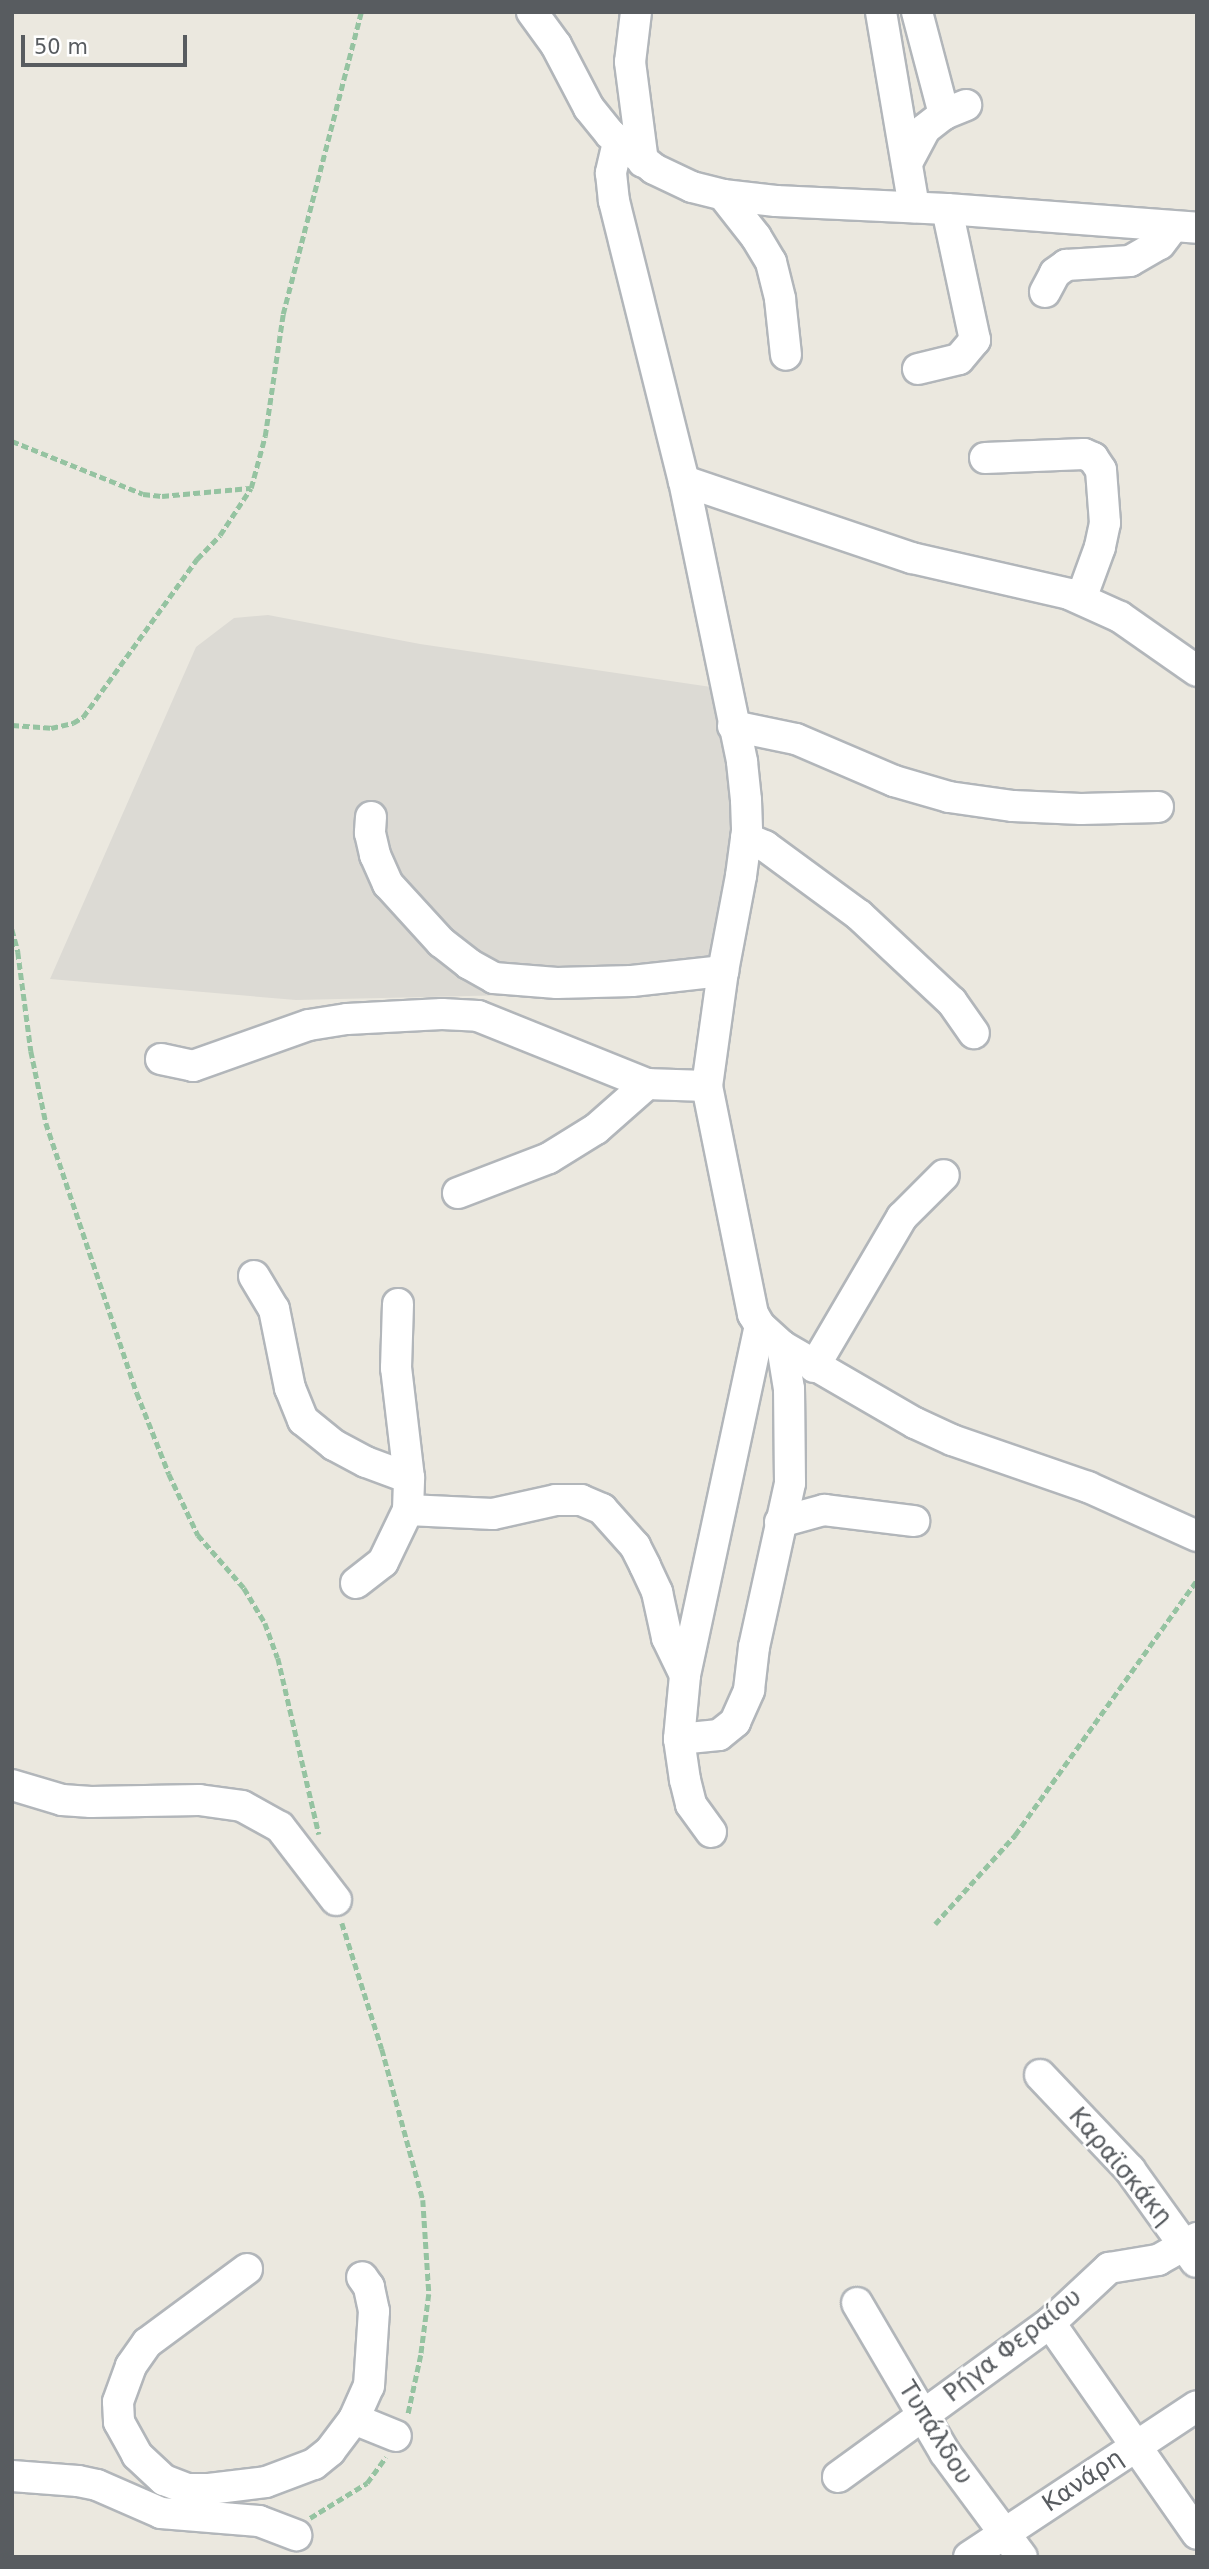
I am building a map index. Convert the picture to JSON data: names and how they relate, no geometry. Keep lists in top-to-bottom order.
{
  "streets": {
    "street": [
      "Καραϊσκάκη",
      "Ρήγα Φεραίου",
      "Τυπάλδου",
      "Κανάρη"
    ]
  },
  "crossings": [
    ["Καραϊσκάκη", "Ρήγα Φεραίου"],
    ["Ρήγα Φεραίου", "Τυπάλδου"],
    ["Τυπάλδου", "Κανάρη"]
  ],
  "scale_bar": "50 m"
}
